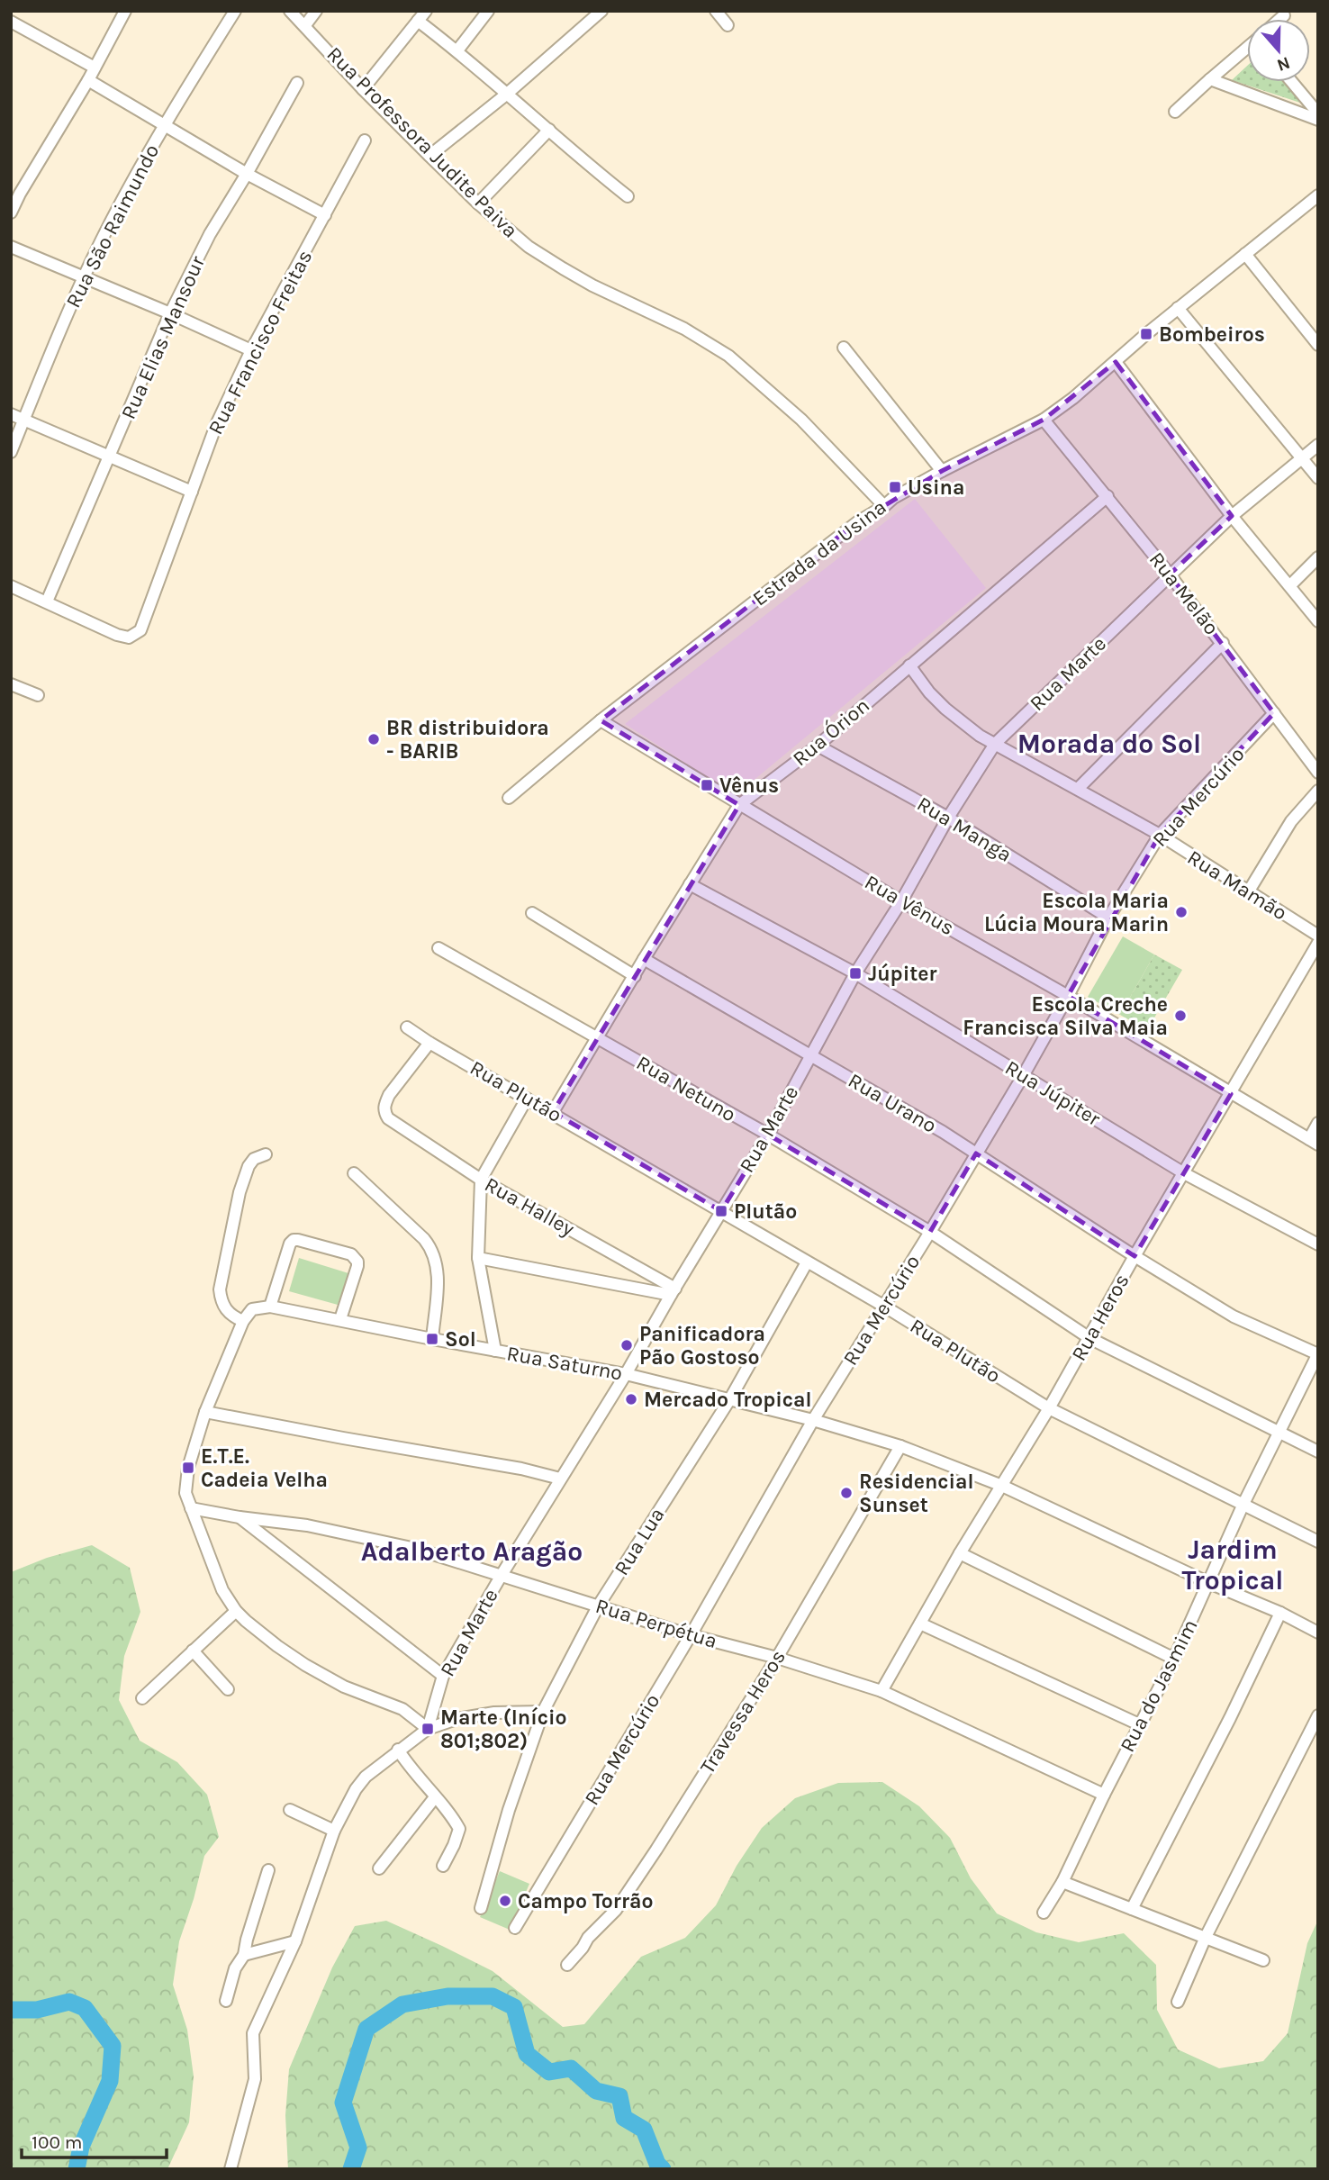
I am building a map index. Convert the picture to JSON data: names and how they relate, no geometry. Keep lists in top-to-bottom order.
{
  "streets": {
    "street": [
      "Rua Professora Judite Paiva",
      "Rua São Raimundo",
      "Rua Elias Mansour",
      "Rua Francisco Freitas",
      "Estrada da Usina",
      "Rua Melão",
      "Rua Marte",
      "Rua Órion",
      "Rua Mercúrio",
      "Rua Manga",
      "Rua Mamão",
      "Rua Vênus",
      "Rua Netuno",
      "Rua Plutão",
      "Rua Júpiter",
      "Rua Urano",
      "Rua Halley",
      "Rua Heros",
      "Rua Saturno",
      "Rua Lua",
      "Rua Perpétua",
      "Rua do Jasmim",
      "Travessa Heros"
    ]
  },
  "crossings": [
    ["Rua Professora Judite Paiva", "Estrada da Usina"],
    ["Rua Elias Mansour", "Rua Francisco Freitas"],
    ["Estrada da Usina", "Rua Melão"],
    ["Estrada da Usina", "Rua Vênus"],
    ["Rua Melão", "Rua Marte"],
    ["Rua Melão", "Rua Órion"],
    ["Rua Melão", "Rua Mercúrio"],
    ["Rua Marte", "Rua Manga"],
    ["Rua Marte", "Rua Mamão"],
    ["Rua Marte", "Rua Vênus"],
    ["Rua Marte", "Rua Netuno"],
    ["Rua Marte", "Rua Plutão"],
    ["Rua Marte", "Rua Júpiter"],
    ["Rua Marte", "Rua Urano"],
    ["Rua Marte", "Rua Halley"],
    ["Rua Marte", "Rua Saturno"],
    ["Rua Marte", "Rua Perpétua"],
    ["Rua Órion", "Rua Manga"],
    ["Rua Órion", "Rua Mamão"],
    ["Rua Órion", "Rua Vênus"],
    ["Rua Órion", "Rua Netuno"],
    ["Rua Órion", "Rua Plutão"],
    ["Rua Órion", "Rua Júpiter"],
    ["Rua Órion", "Rua Urano"],
    ["Rua Mercúrio", "Rua Manga"],
    ["Rua Mercúrio", "Rua Mamão"],
    ["Rua Mercúrio", "Rua Vênus"],
    ["Rua Mercúrio", "Rua Netuno"],
    ["Rua Mercúrio", "Rua Plutão"],
    ["Rua Mercúrio", "Rua Júpiter"],
    ["Rua Mercúrio", "Rua Urano"],
    ["Rua Mercúrio", "Rua Saturno"],
    ["Rua Mercúrio", "Rua Perpétua"],
    ["Rua Vênus", "Rua Heros"],
    ["Rua Netuno", "Rua Heros"],
    ["Rua Netuno", "Rua do Jasmim"],
    ["Rua Plutão", "Rua Halley"],
    ["Rua Plutão", "Rua Heros"],
    ["Rua Plutão", "Rua Lua"],
    ["Rua Plutão", "Rua do Jasmim"],
    ["Rua Júpiter", "Rua Heros"],
    ["Rua Urano", "Rua Heros"],
    ["Rua Urano", "Rua do Jasmim"],
    ["Rua Heros", "Rua Saturno"],
    ["Rua Heros", "Rua Perpétua"],
    ["Rua Saturno", "Rua Lua"],
    ["Rua Saturno", "Rua do Jasmim"],
    ["Rua Saturno", "Travessa Heros"],
    ["Rua Lua", "Rua Perpétua"],
    ["Rua Perpétua", "Rua do Jasmim"],
    ["Rua Perpétua", "Travessa Heros"]
  ],
  "districts": ["Morada do Sol", "Jardim Tropical", "Adalberto Aragão"],
  "places": {
    "transit": [
      "Bombeiros",
      "Usina",
      "Vênus",
      "Júpiter",
      "Plutão",
      "Sol",
      "E.T.E. Cadeia Velha",
      "Marte (Início 801;802)"
    ],
    "other": [
      "BR distribuidora - BARIB",
      "Escola Maria Lúcia Moura Marin",
      "Escola Creche Francisca Silva Maia",
      "Panificadora Pão Gostoso",
      "Mercado Tropical",
      "Residencial Sunset",
      "Campo Torrão"
    ]
  },
  "scale_bar": "100 m",
  "north": "bottom"
}
